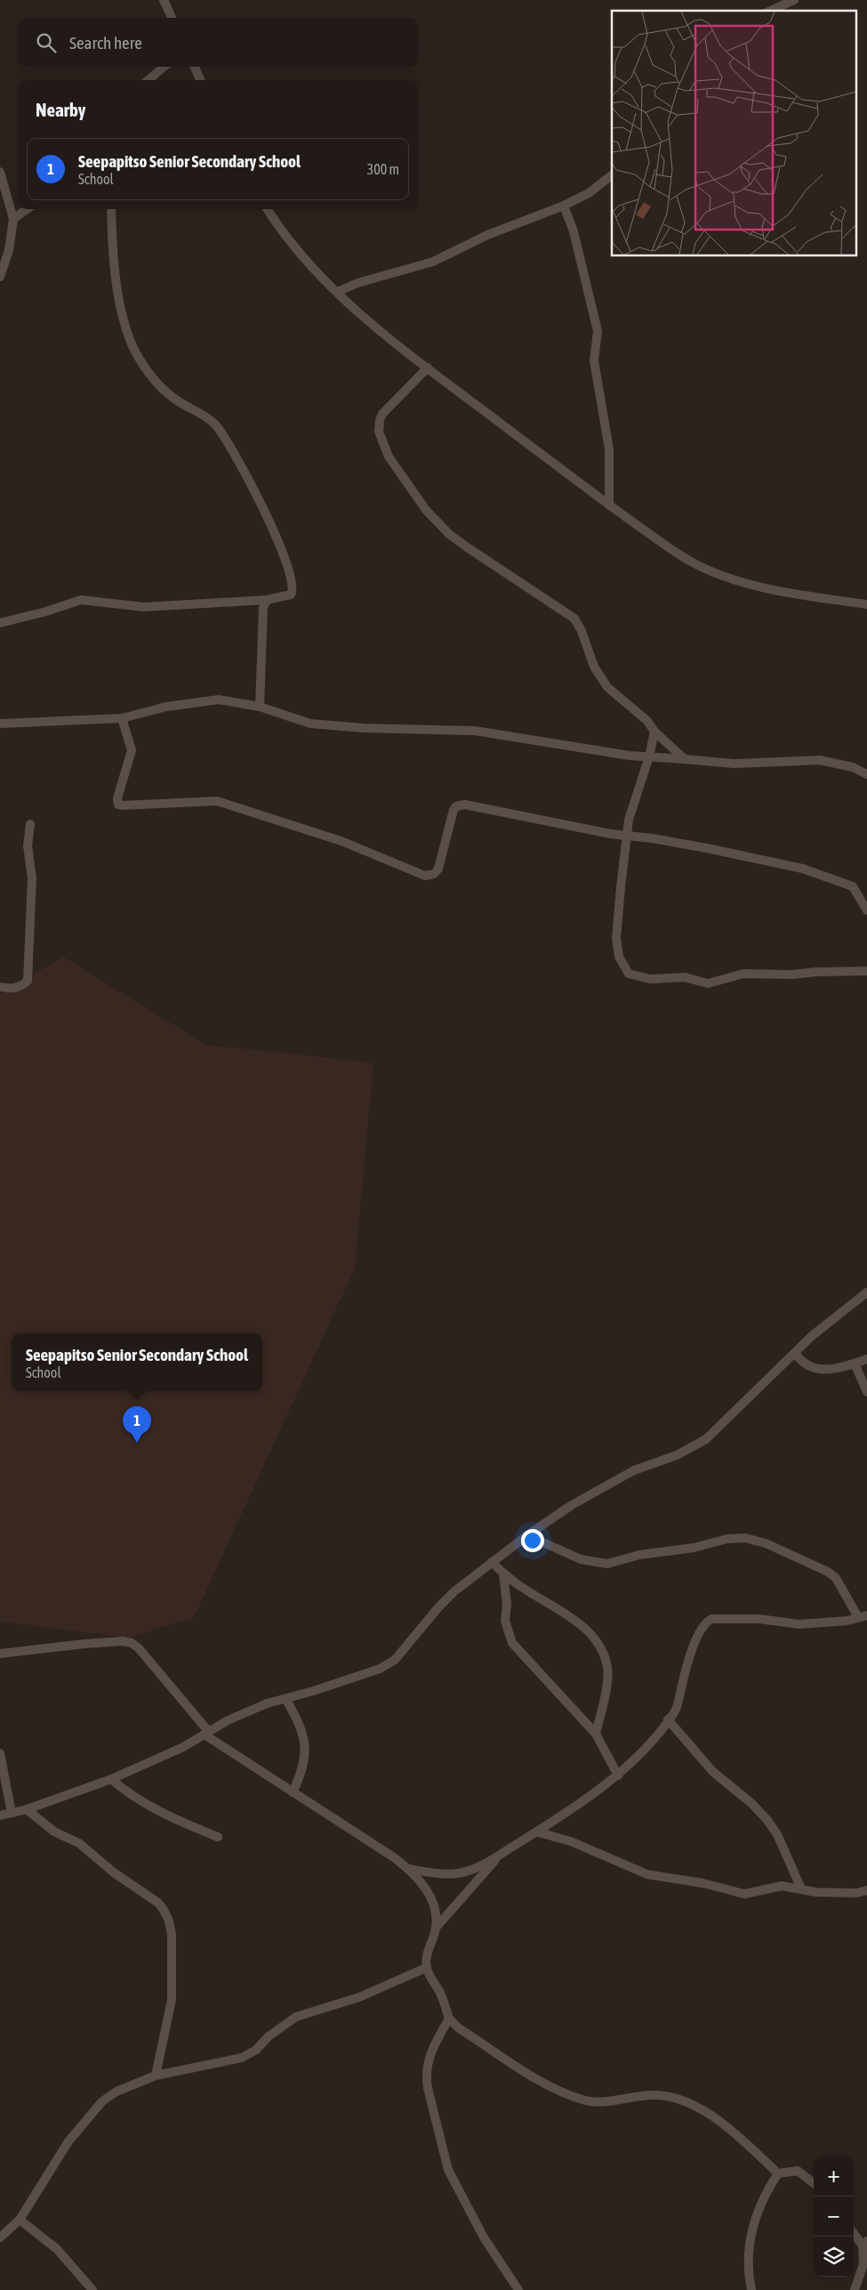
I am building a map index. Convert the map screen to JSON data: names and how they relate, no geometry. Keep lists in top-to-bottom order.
{
  "page": {
    "search": "Search here",
    "heading": "Nearby",
    "list": [
      {
        "mark": "1",
        "name": "Seepapitso Senior Secondary School",
        "note": "School",
        "value": "300 m"
      }
    ],
    "popup": ["Seepapitso Senior Secondary School", "School"],
    "pins": "1",
    "map_buttons": ["+", "−"]
  }
}
